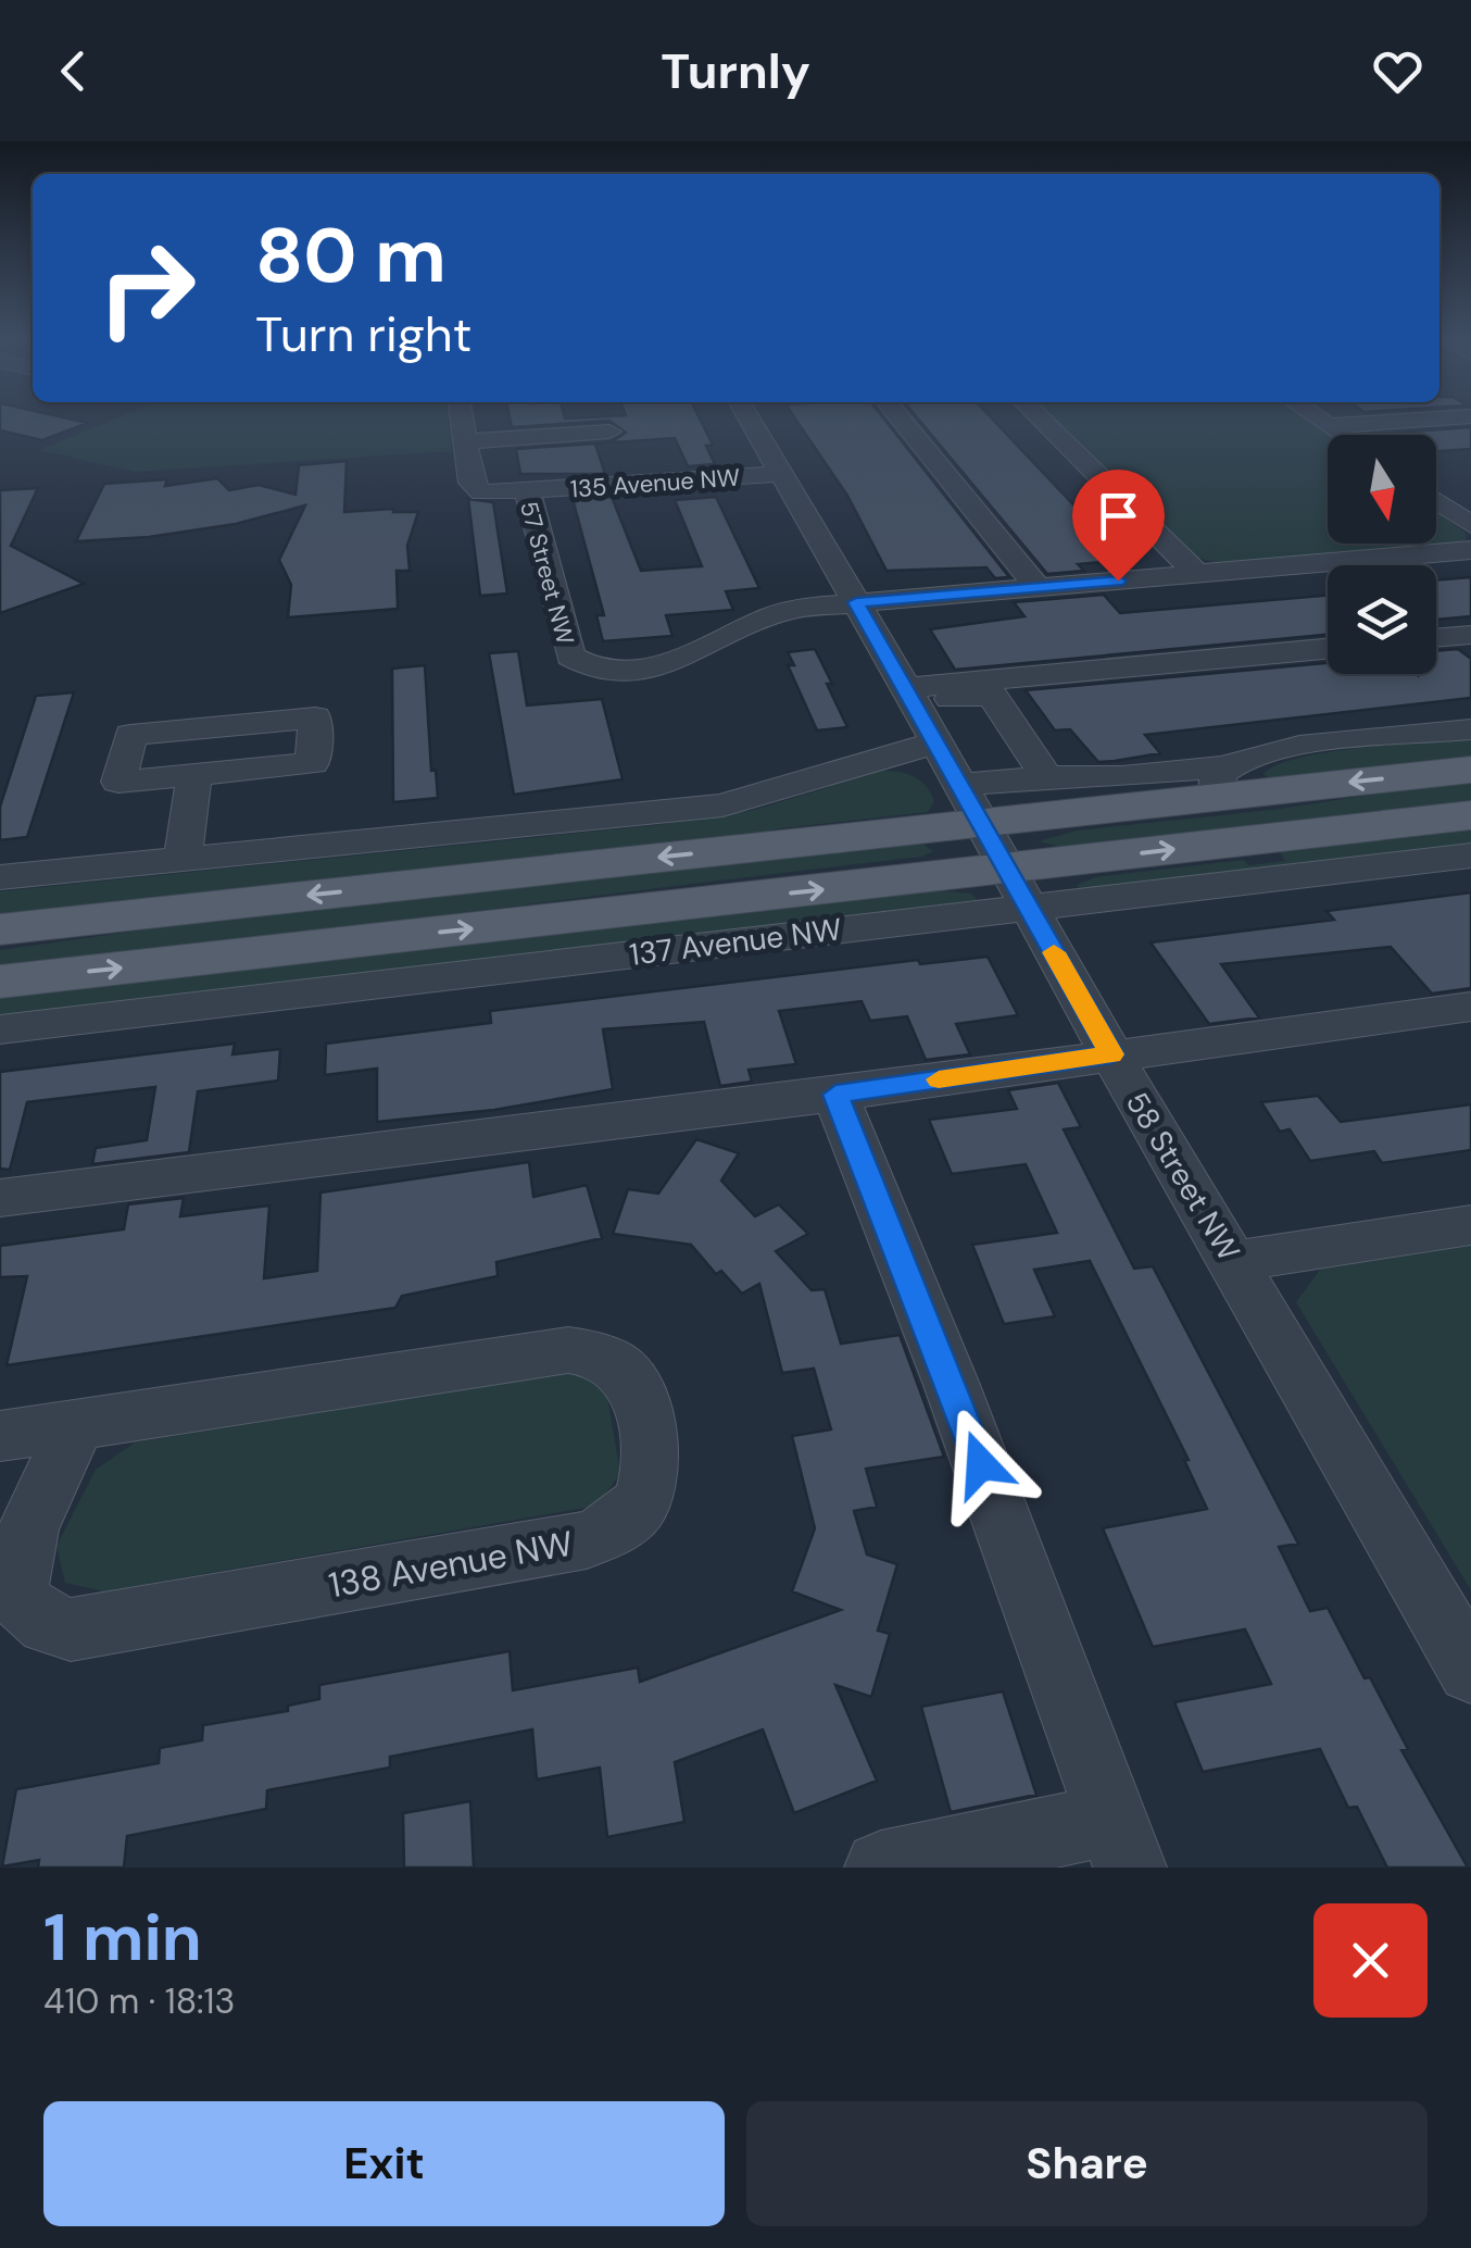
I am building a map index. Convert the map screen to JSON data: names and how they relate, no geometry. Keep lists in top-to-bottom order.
{
  "streets": {
    "main road": ["137 Avenue NW"],
    "street": [
      "135 Avenue NW",
      "57 Street NW",
      "58 Street NW",
      "138 Avenue NW"
    ]
  },
  "crossings": [
    ["135 Avenue NW", "57 Street NW"],
    ["135 Avenue NW", "58 Street NW"],
    ["57 Street NW", "58 Street NW"],
    ["137 Avenue NW", "58 Street NW"]
  ],
  "north": "bottom",
  "page": {
    "header": "Turnly",
    "turn": ["80 m", "Turn right"],
    "heading": ["1 min", "410 m · 18:13"],
    "buttons": ["Exit", "Share"]
  }
}
